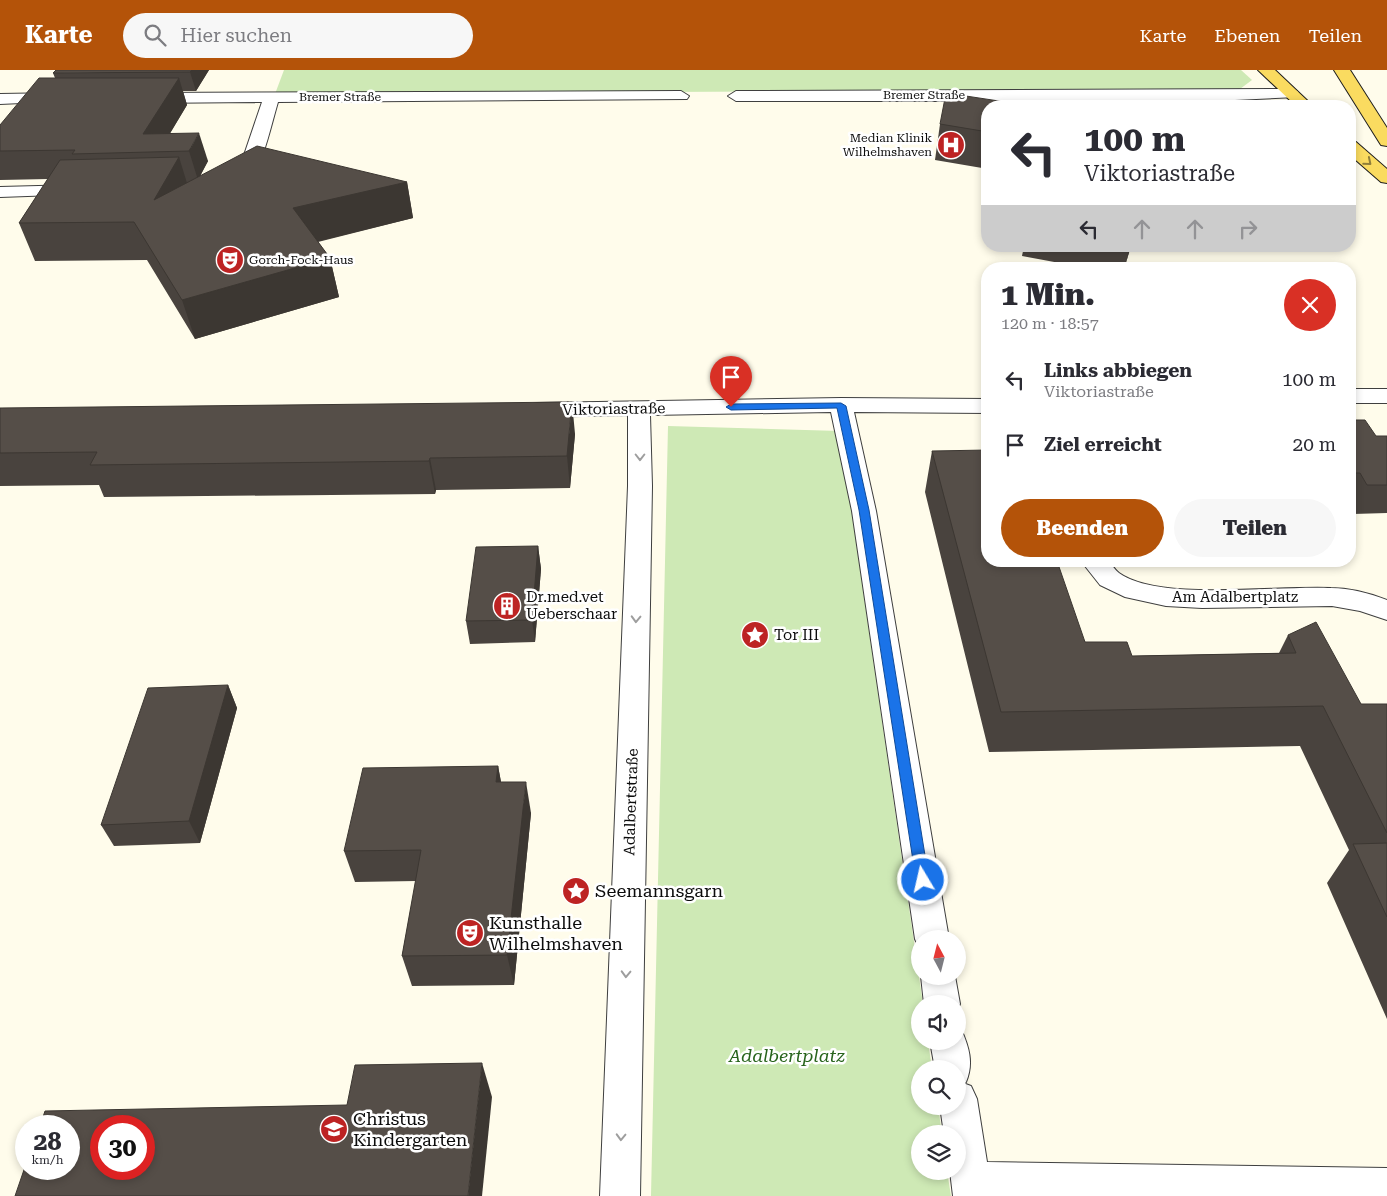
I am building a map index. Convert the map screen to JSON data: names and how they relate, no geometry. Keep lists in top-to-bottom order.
{
  "streets": {
    "street": [
      "Bremer Straße",
      "Viktoriastraße",
      "Am Adalbertplatz",
      "Adalbertstraße"
    ]
  },
  "crossings": [
    ["Viktoriastraße", "Adalbertstraße"]
  ],
  "one_way": ["Adalbertstraße"],
  "parks": ["Adalbertplatz"],
  "places": {
    "hospital": ["Median Klinik Wilhelmshaven"],
    "theatre": ["Gorch-Fock-Haus", "Kunsthalle Wilhelmshaven"],
    "building": ["Dr.med.vet Ueberschaar"],
    "place": ["Tor III", "Seemannsgarn"],
    "school or university": ["Christus Kindergarten"]
  },
  "north": "top",
  "page": {
    "header": "Karte",
    "search": "Hier suchen",
    "nav": ["Karte", "Ebenen", "Teilen"],
    "turn": ["100 m", "Viktoriastraße"],
    "heading": ["1 Min.", "120 m · 18:57"],
    "list": [
      {
        "name": "Links abbiegen",
        "note": "Viktoriastraße",
        "value": "100 m"
      },
      {
        "name": "Ziel erreicht",
        "value": "20 m"
      }
    ],
    "buttons": ["Beenden", "Teilen"],
    "speed": "28 km/h",
    "limit": "30"
  }
}
